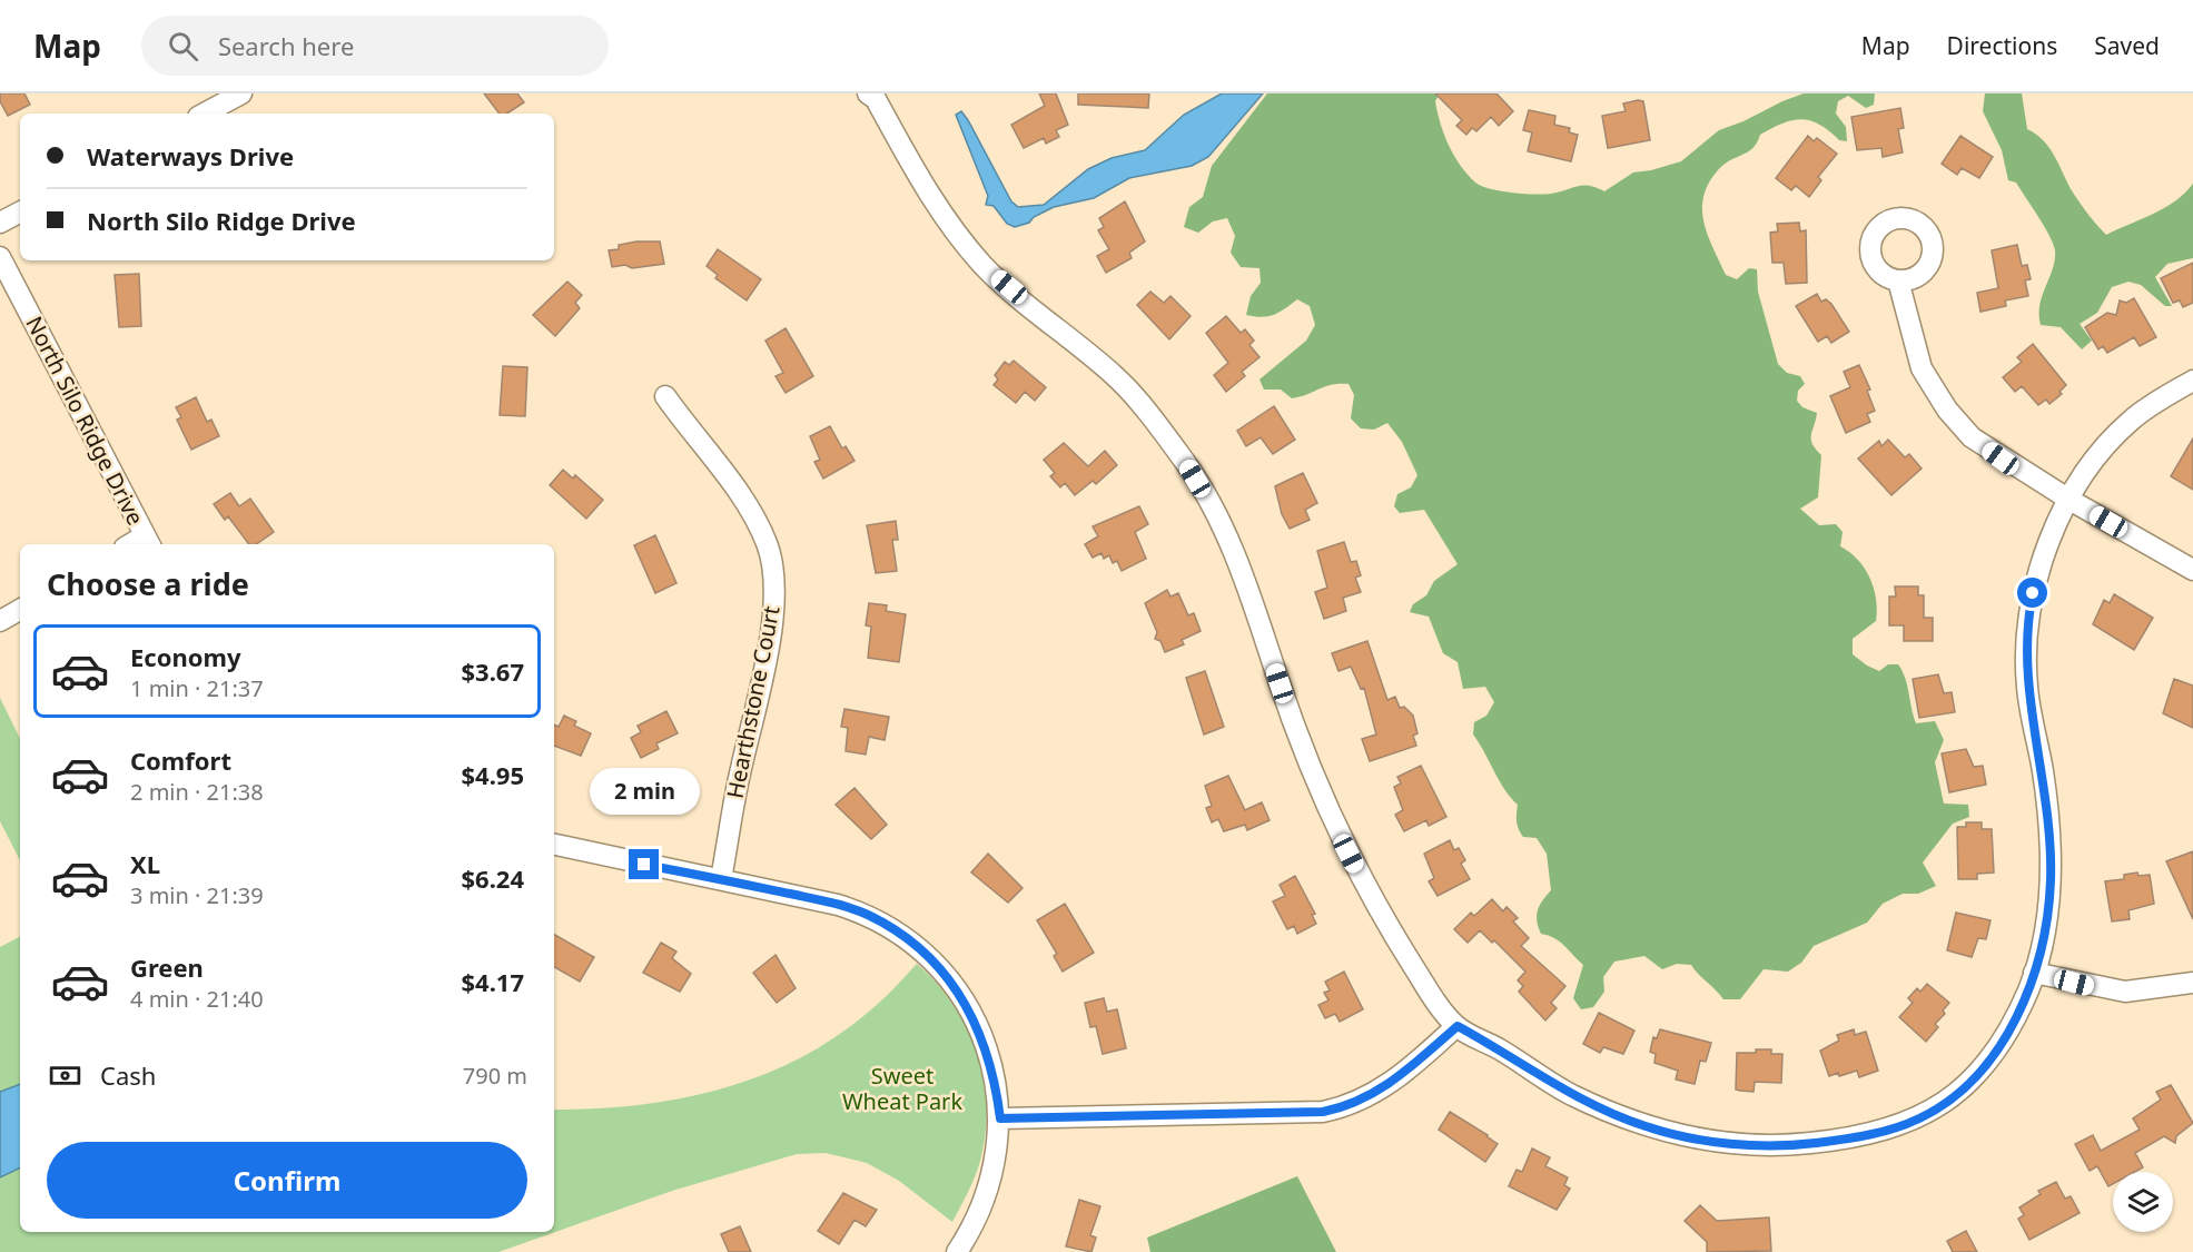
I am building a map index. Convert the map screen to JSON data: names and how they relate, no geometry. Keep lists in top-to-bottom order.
{
  "streets": {
    "street": ["North Silo Ridge Drive", "Hearthstone Court"]
  },
  "parks": ["Sweet Wheat Park"],
  "page": {
    "header": "Map",
    "search": "Search here",
    "nav": ["Map", "Directions", "Saved"],
    "banner": ["Waterways Drive", "North Silo Ridge Drive"],
    "heading": "Choose a ride",
    "list": [
      {
        "name": "Economy",
        "note": "1 min · 21:37",
        "value": "$3.67"
      },
      {
        "name": "Comfort",
        "note": "2 min · 21:38",
        "value": "$4.95"
      },
      {
        "name": "XL",
        "note": "3 min · 21:39",
        "value": "$6.24"
      },
      {
        "name": "Green",
        "note": "4 min · 21:40",
        "value": "$4.17"
      }
    ],
    "bubble": "2 min",
    "pay": ["Cash", "790 m"],
    "buttons": "Confirm"
  }
}
